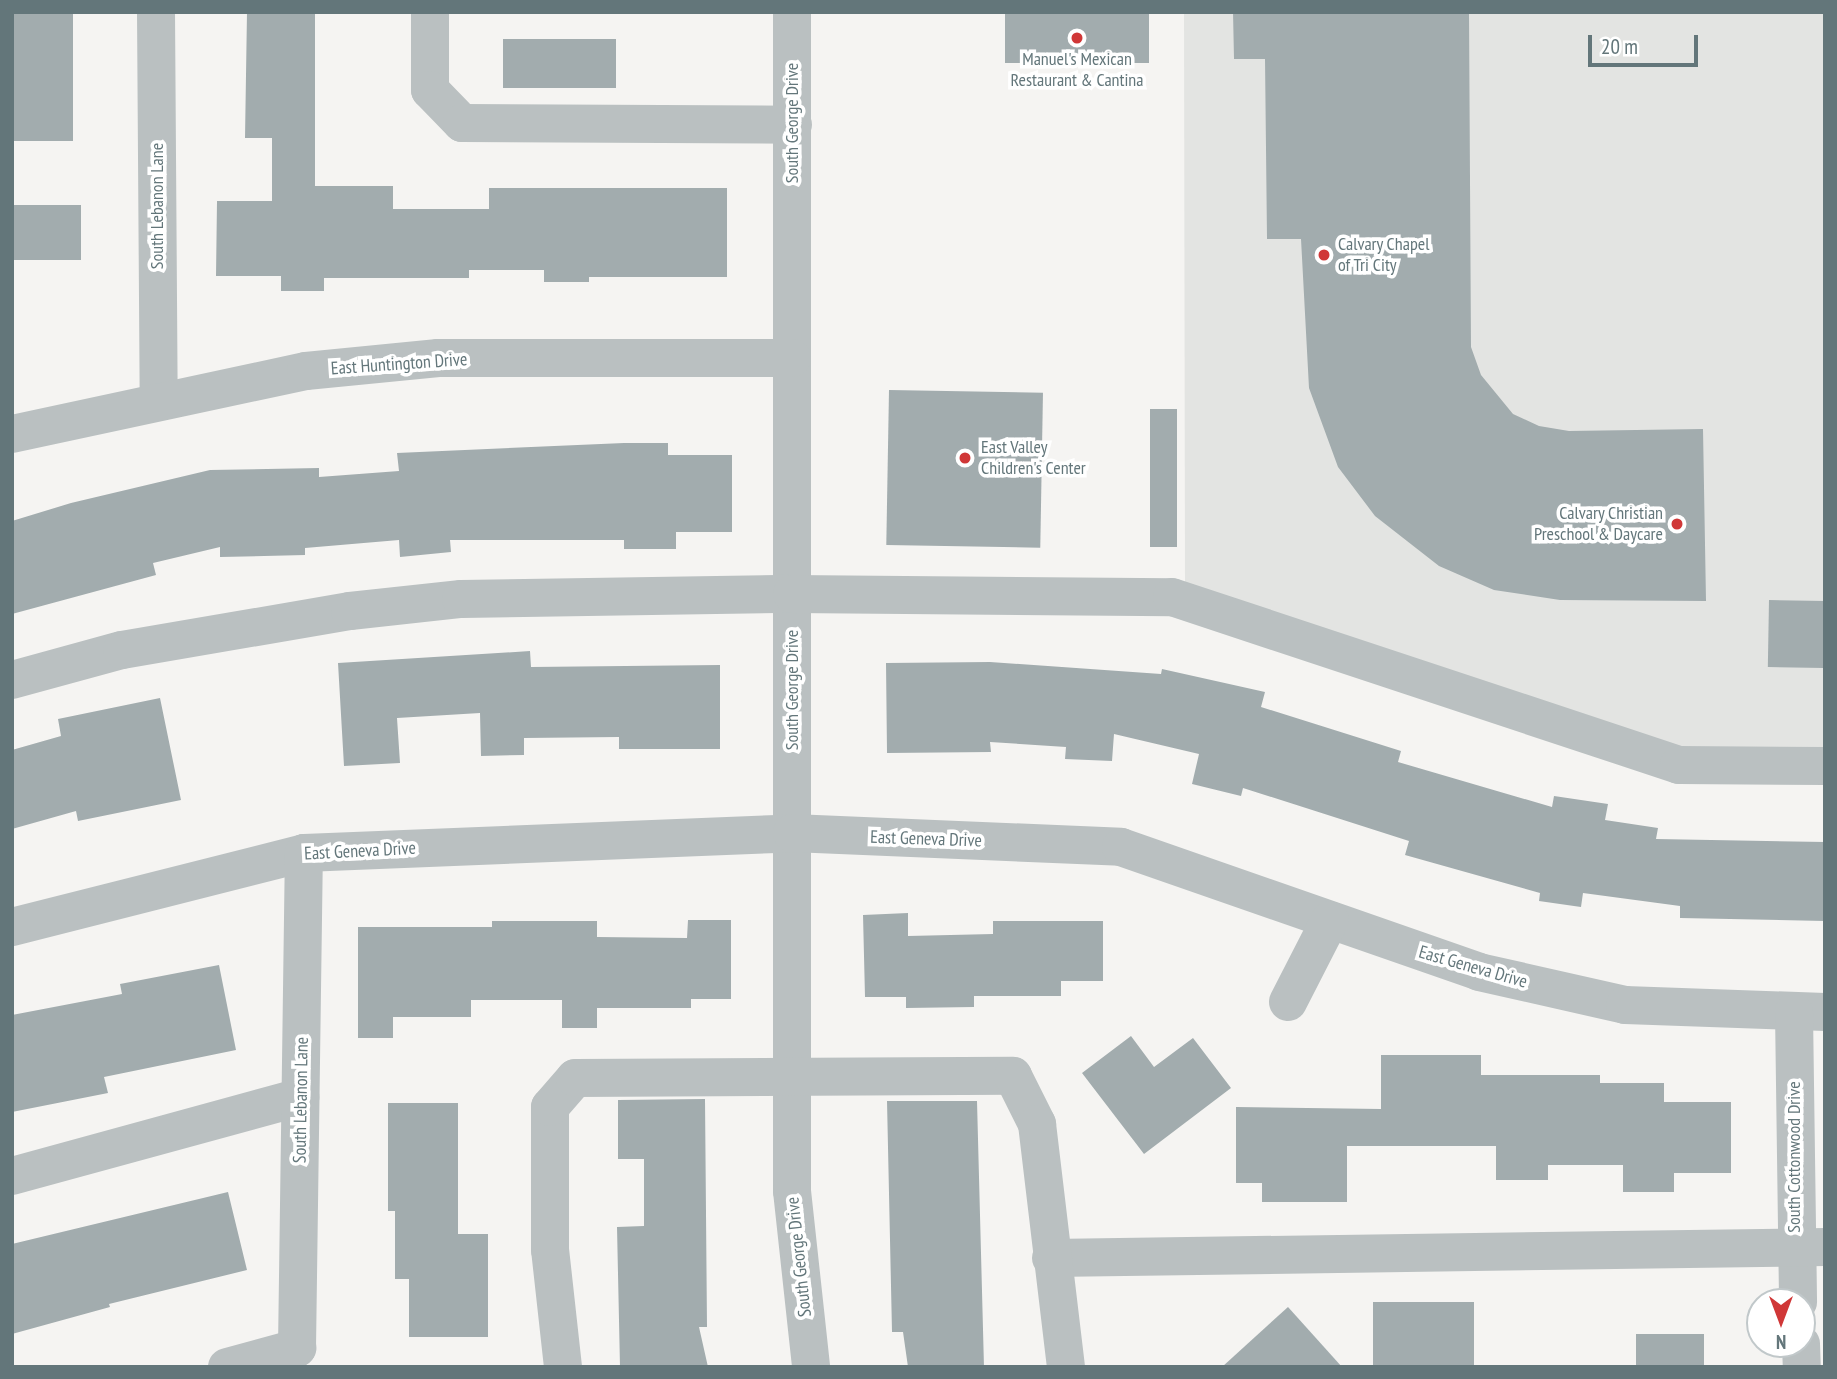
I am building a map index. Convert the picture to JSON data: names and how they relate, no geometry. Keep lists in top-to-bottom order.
{
  "streets": {
    "street": [
      "South George Drive",
      "South Lebanon Lane",
      "East Huntington Drive",
      "East Geneva Drive",
      "South Cottonwood Drive"
    ]
  },
  "crossings": [
    ["South George Drive", "East Huntington Drive"],
    ["South George Drive", "East Geneva Drive"],
    ["South Lebanon Lane", "East Huntington Drive"],
    ["South Lebanon Lane", "East Geneva Drive"],
    ["East Geneva Drive", "South Cottonwood Drive"]
  ],
  "places": [
    "Manuel's Mexican Restaurant & Cantina",
    "Calvary Chapel of Tri City",
    "East Valley Children's Center",
    "Calvary Christian Preschool & Daycare"
  ],
  "scale_bar": "20 m",
  "north": "bottom"
}
